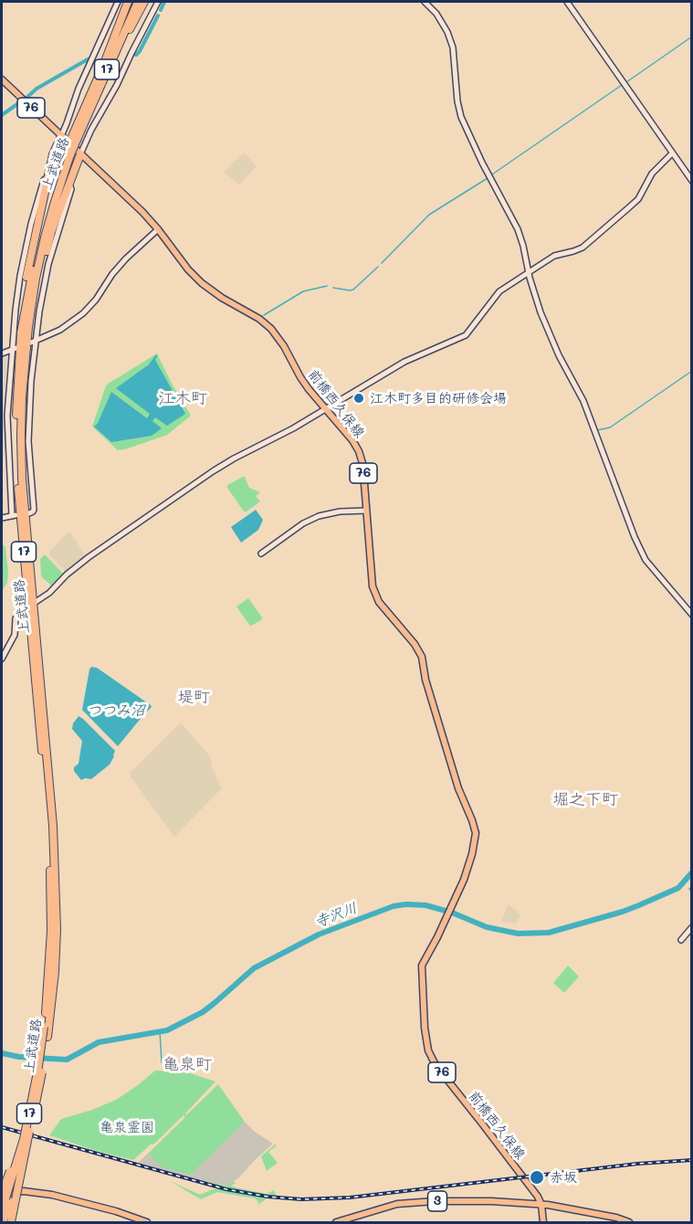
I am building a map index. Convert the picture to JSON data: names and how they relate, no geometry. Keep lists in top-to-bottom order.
{
  "streets": {
    "highway": ["17", "上武道路"],
    "main road": ["76", "前橋西久保線", "3"]
  },
  "crossings": [
    ["17", "上武道路"],
    ["前橋西久保線", "3"]
  ],
  "districts": [
    "江木町",
    "堤町",
    "堀之下町",
    "亀泉町"
  ],
  "water": ["つつみ沼", "寺沢川"],
  "parks": ["亀泉霊園"],
  "places": ["江木町多目的研修会場", "赤坂"]
}
